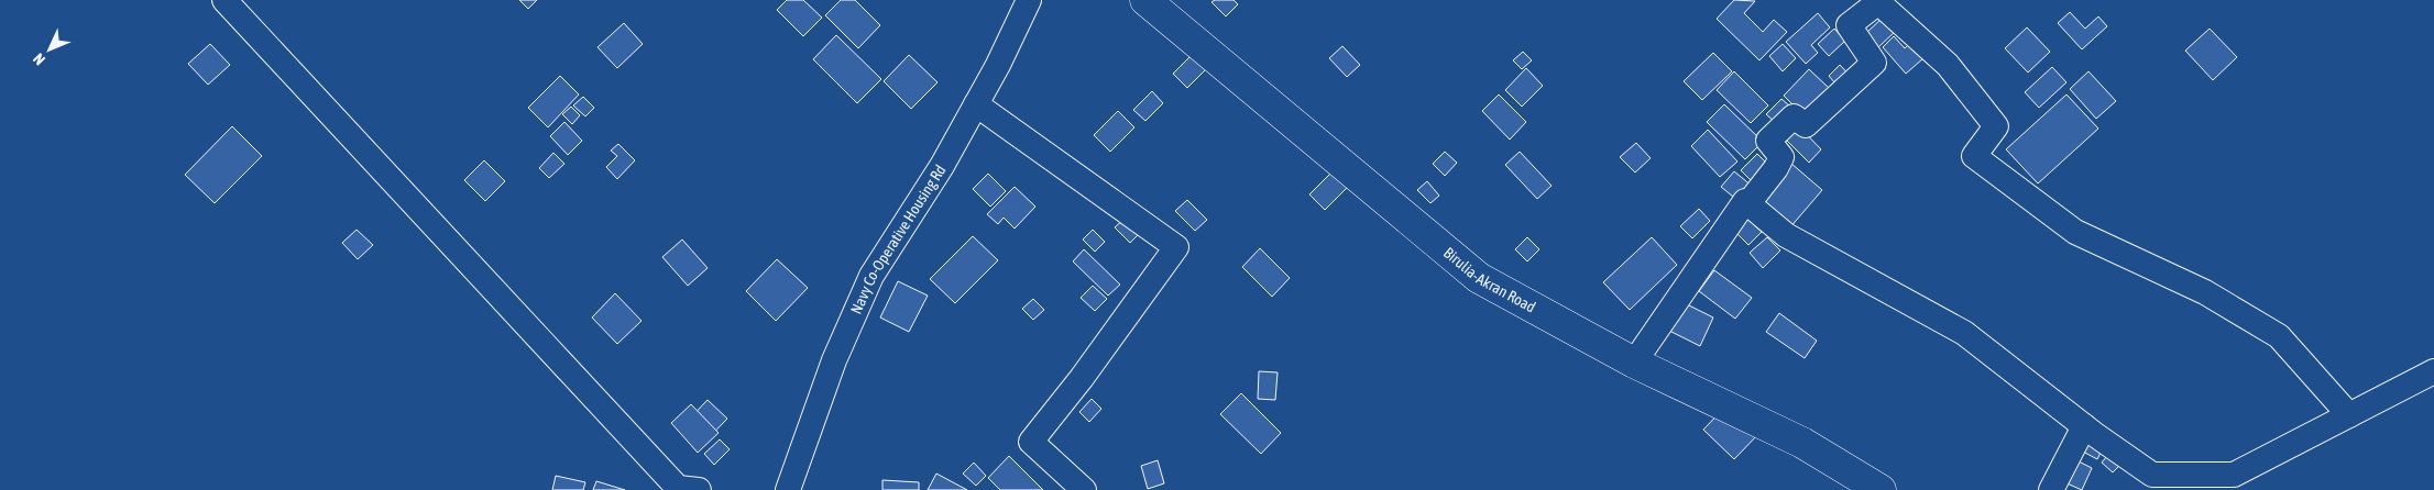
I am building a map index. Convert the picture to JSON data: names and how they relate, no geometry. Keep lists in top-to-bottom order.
{
  "streets": {
    "street": ["Navy Co-Operative Housing Rd", "Birulia-Akran Road"]
  },
  "north": "bottom left"
}
